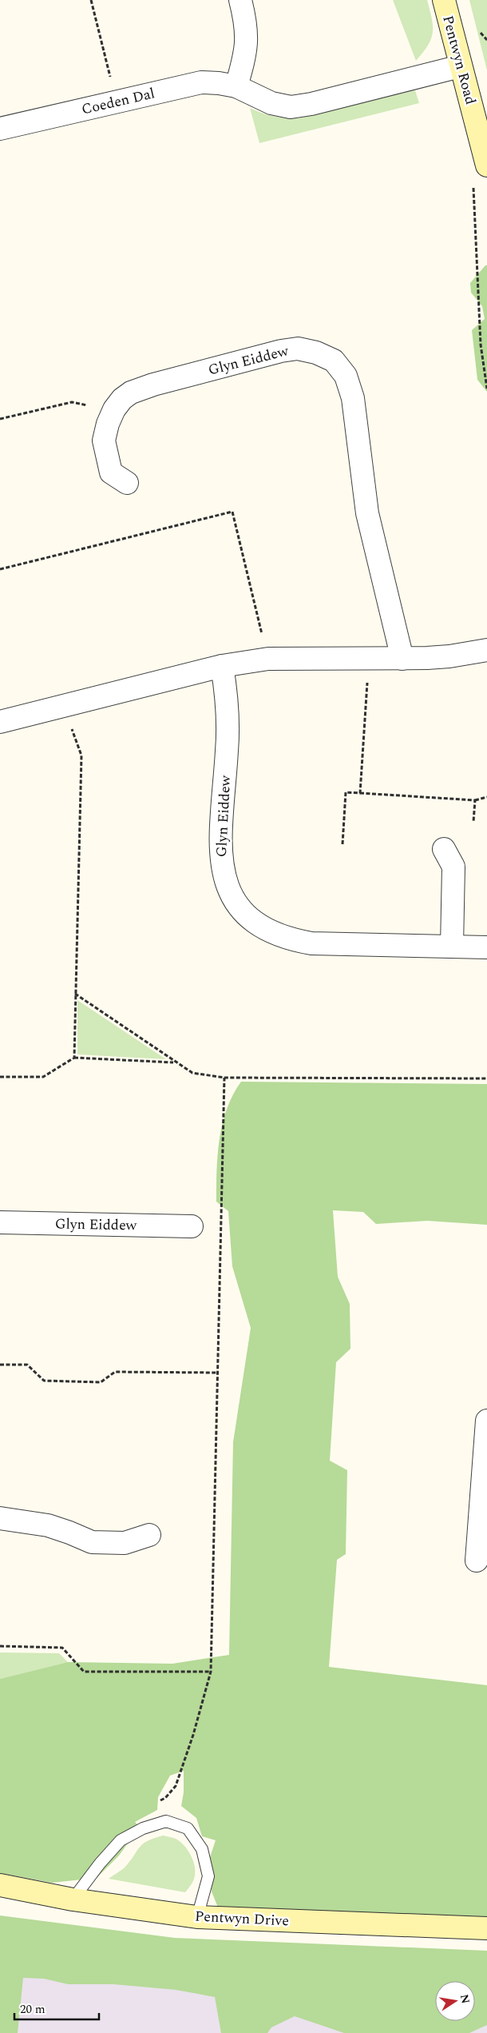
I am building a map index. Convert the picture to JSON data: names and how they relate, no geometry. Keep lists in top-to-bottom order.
{
  "streets": {
    "street": [
      "Pentwyn Road",
      "Coeden Dal",
      "Glyn Eiddew",
      "Pentwyn Drive"
    ]
  },
  "crossings": [
    ["Pentwyn Road", "Coeden Dal"]
  ],
  "scale_bar": "20 m",
  "north": "right"
}
